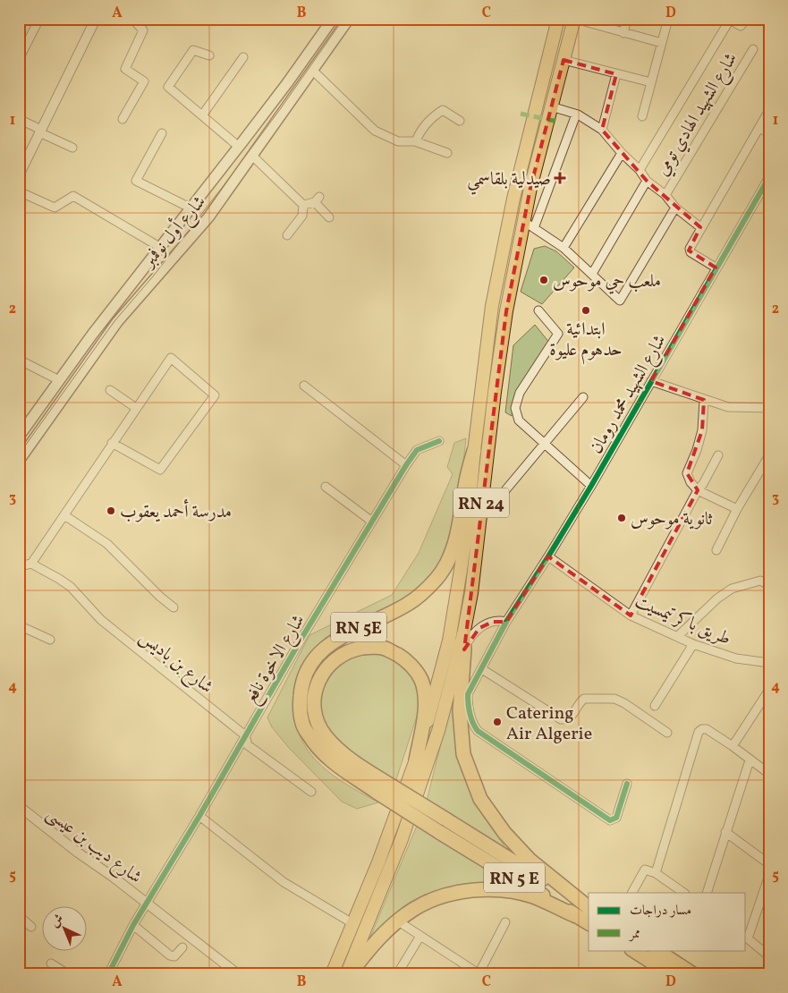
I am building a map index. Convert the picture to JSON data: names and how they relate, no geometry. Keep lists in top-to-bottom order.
{
  "streets": {
    "highway": ["RN 24", "RN 5E", "RN 5 E"],
    "main road": ["شارع أول نوفمبر"],
    "street": [
      "شارع الشهيد الهادي تومي",
      "شارع الشهيد محمد رومان",
      "طريق باكر تيمسيت",
      "شارع الاخوة نافع",
      "شارع بن باديس",
      "شارع ديب بن عيسى"
    ]
  },
  "crossings": [
    ["شارع الشهيد محمد رومان", "طريق باكر تيمسيت"],
    ["RN 24", "RN 5E"],
    ["RN 5E", "RN 5 E"],
    ["شارع الاخوة نافع", "شارع بن باديس"],
    ["شارع الاخوة نافع", "شارع ديب بن عيسى"]
  ],
  "places": {
    "health": ["صيدلية بلقاسمي"],
    "other": [
      "ملعب حي موحوس",
      "ابتدائية حدهوم عليوة",
      "مدرسة أحمد يعقوب",
      "ثانوية موحوس",
      "Catering Air Algerie"
    ]
  },
  "legend": ["مسار دراجات", "ممر"],
  "north": "top left",
  "grid": {
    "columns": [
      "A",
      "B",
      "C",
      "D"
    ],
    "rows": [
      "1",
      "2",
      "3",
      "4",
      "5"
    ]
  }
}
